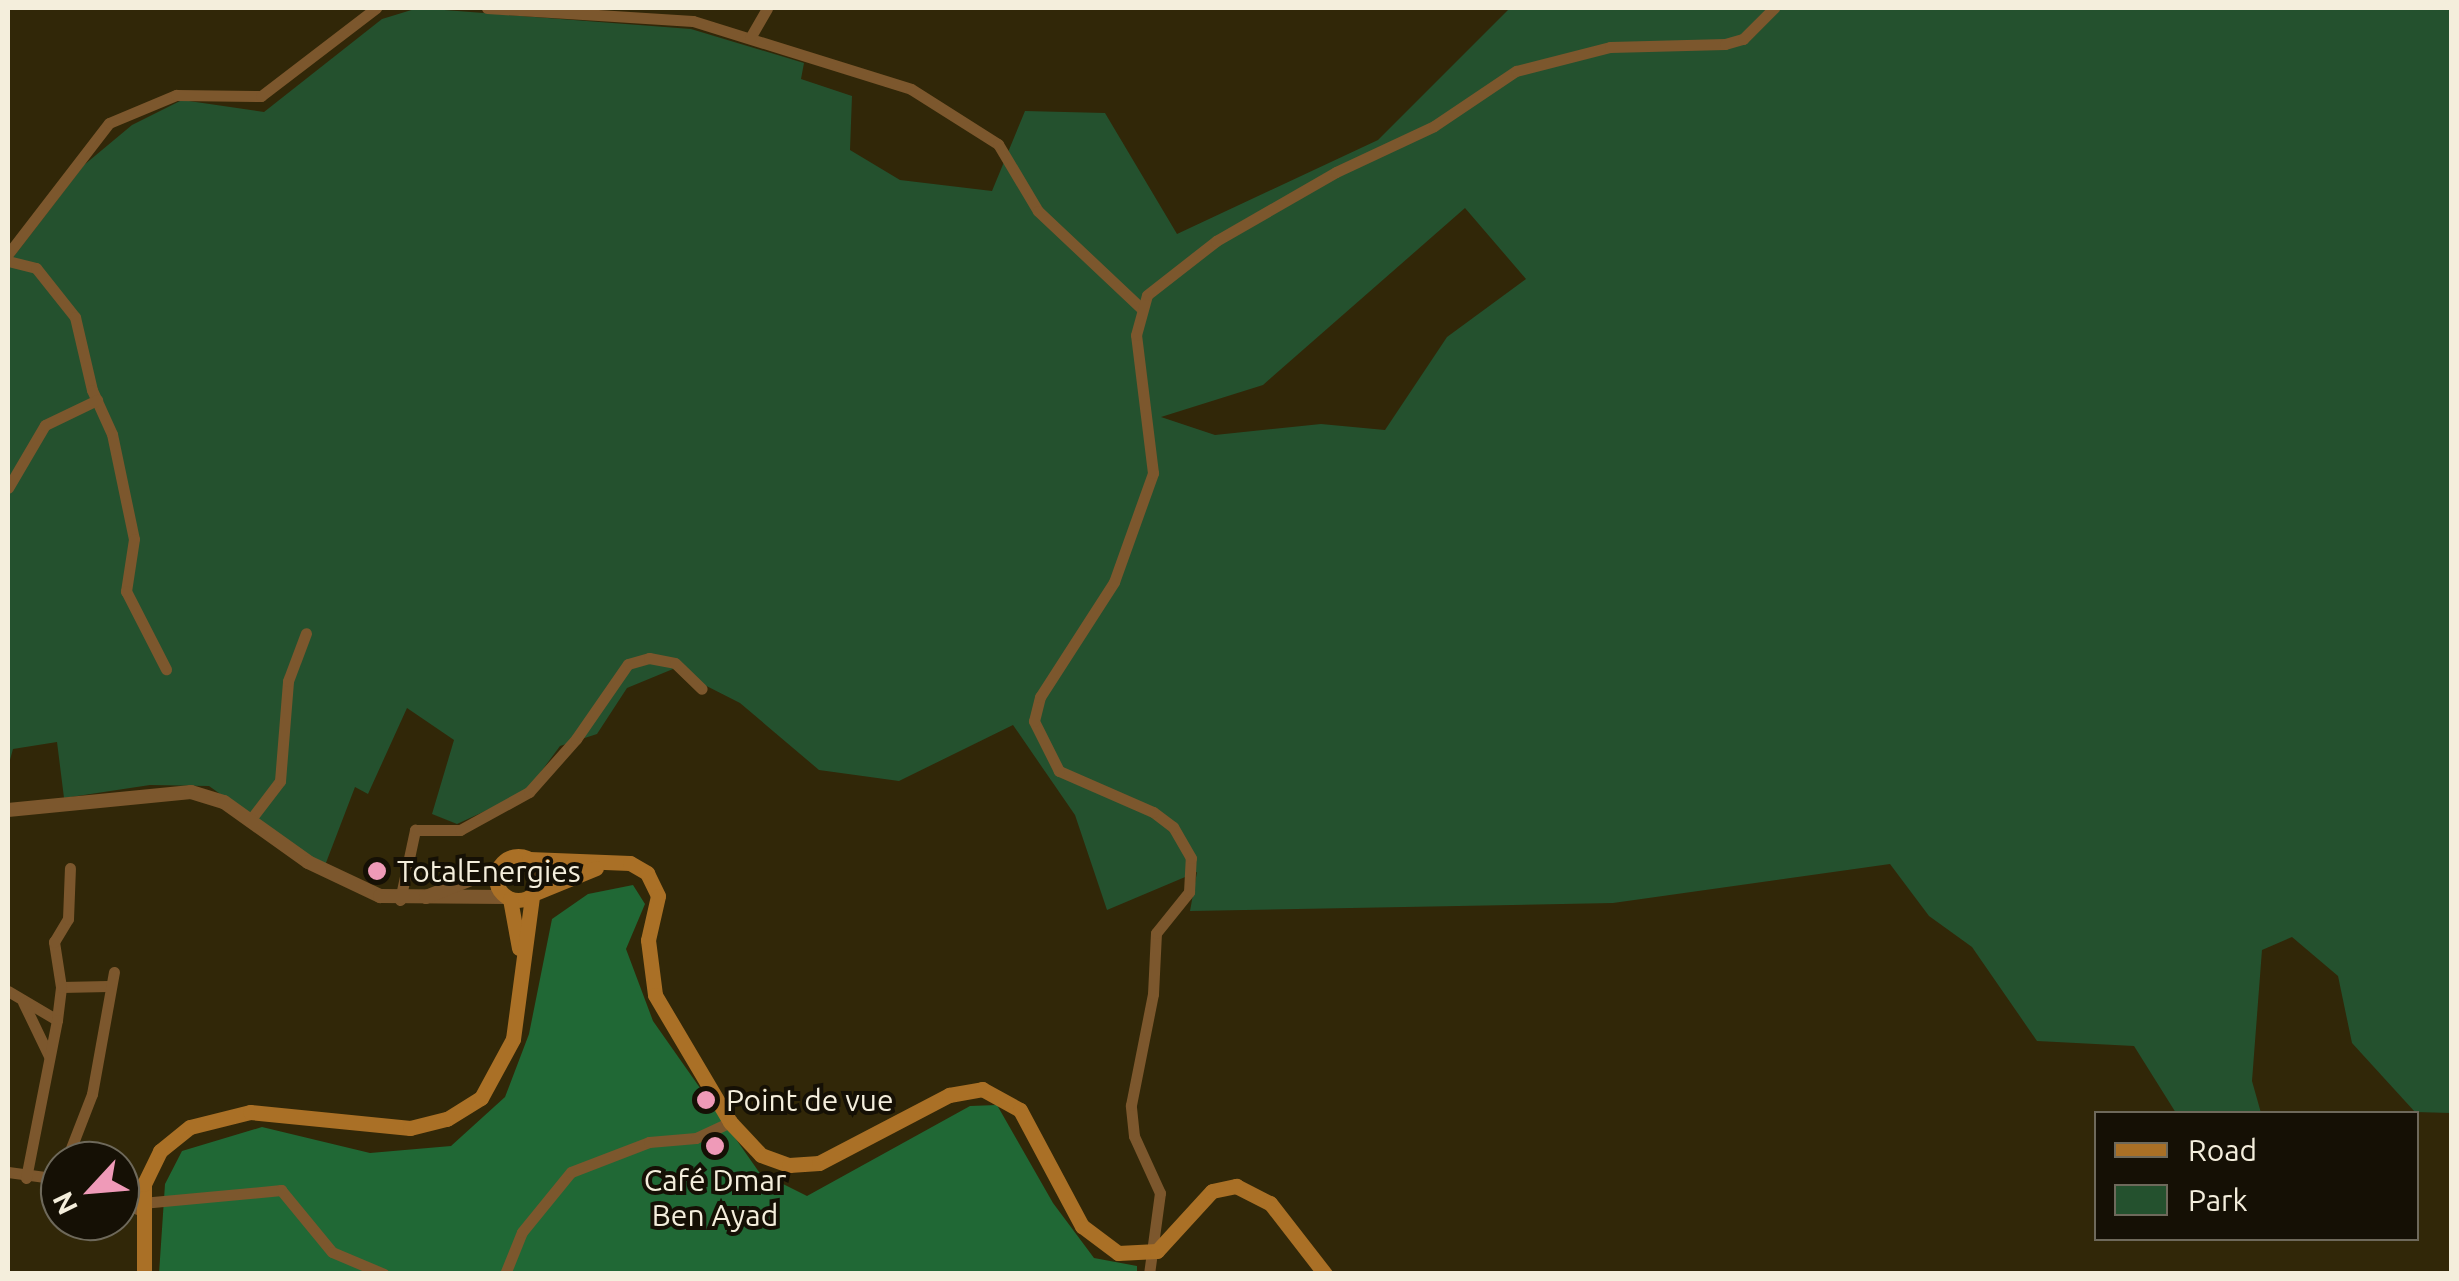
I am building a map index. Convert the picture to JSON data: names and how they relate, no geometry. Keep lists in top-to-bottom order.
{
  "places": ["TotalEnergies", "Point de vue", "Café Dmar Ben Ayad"],
  "legend": ["Road", "Park"],
  "north": "bottom left"
}
